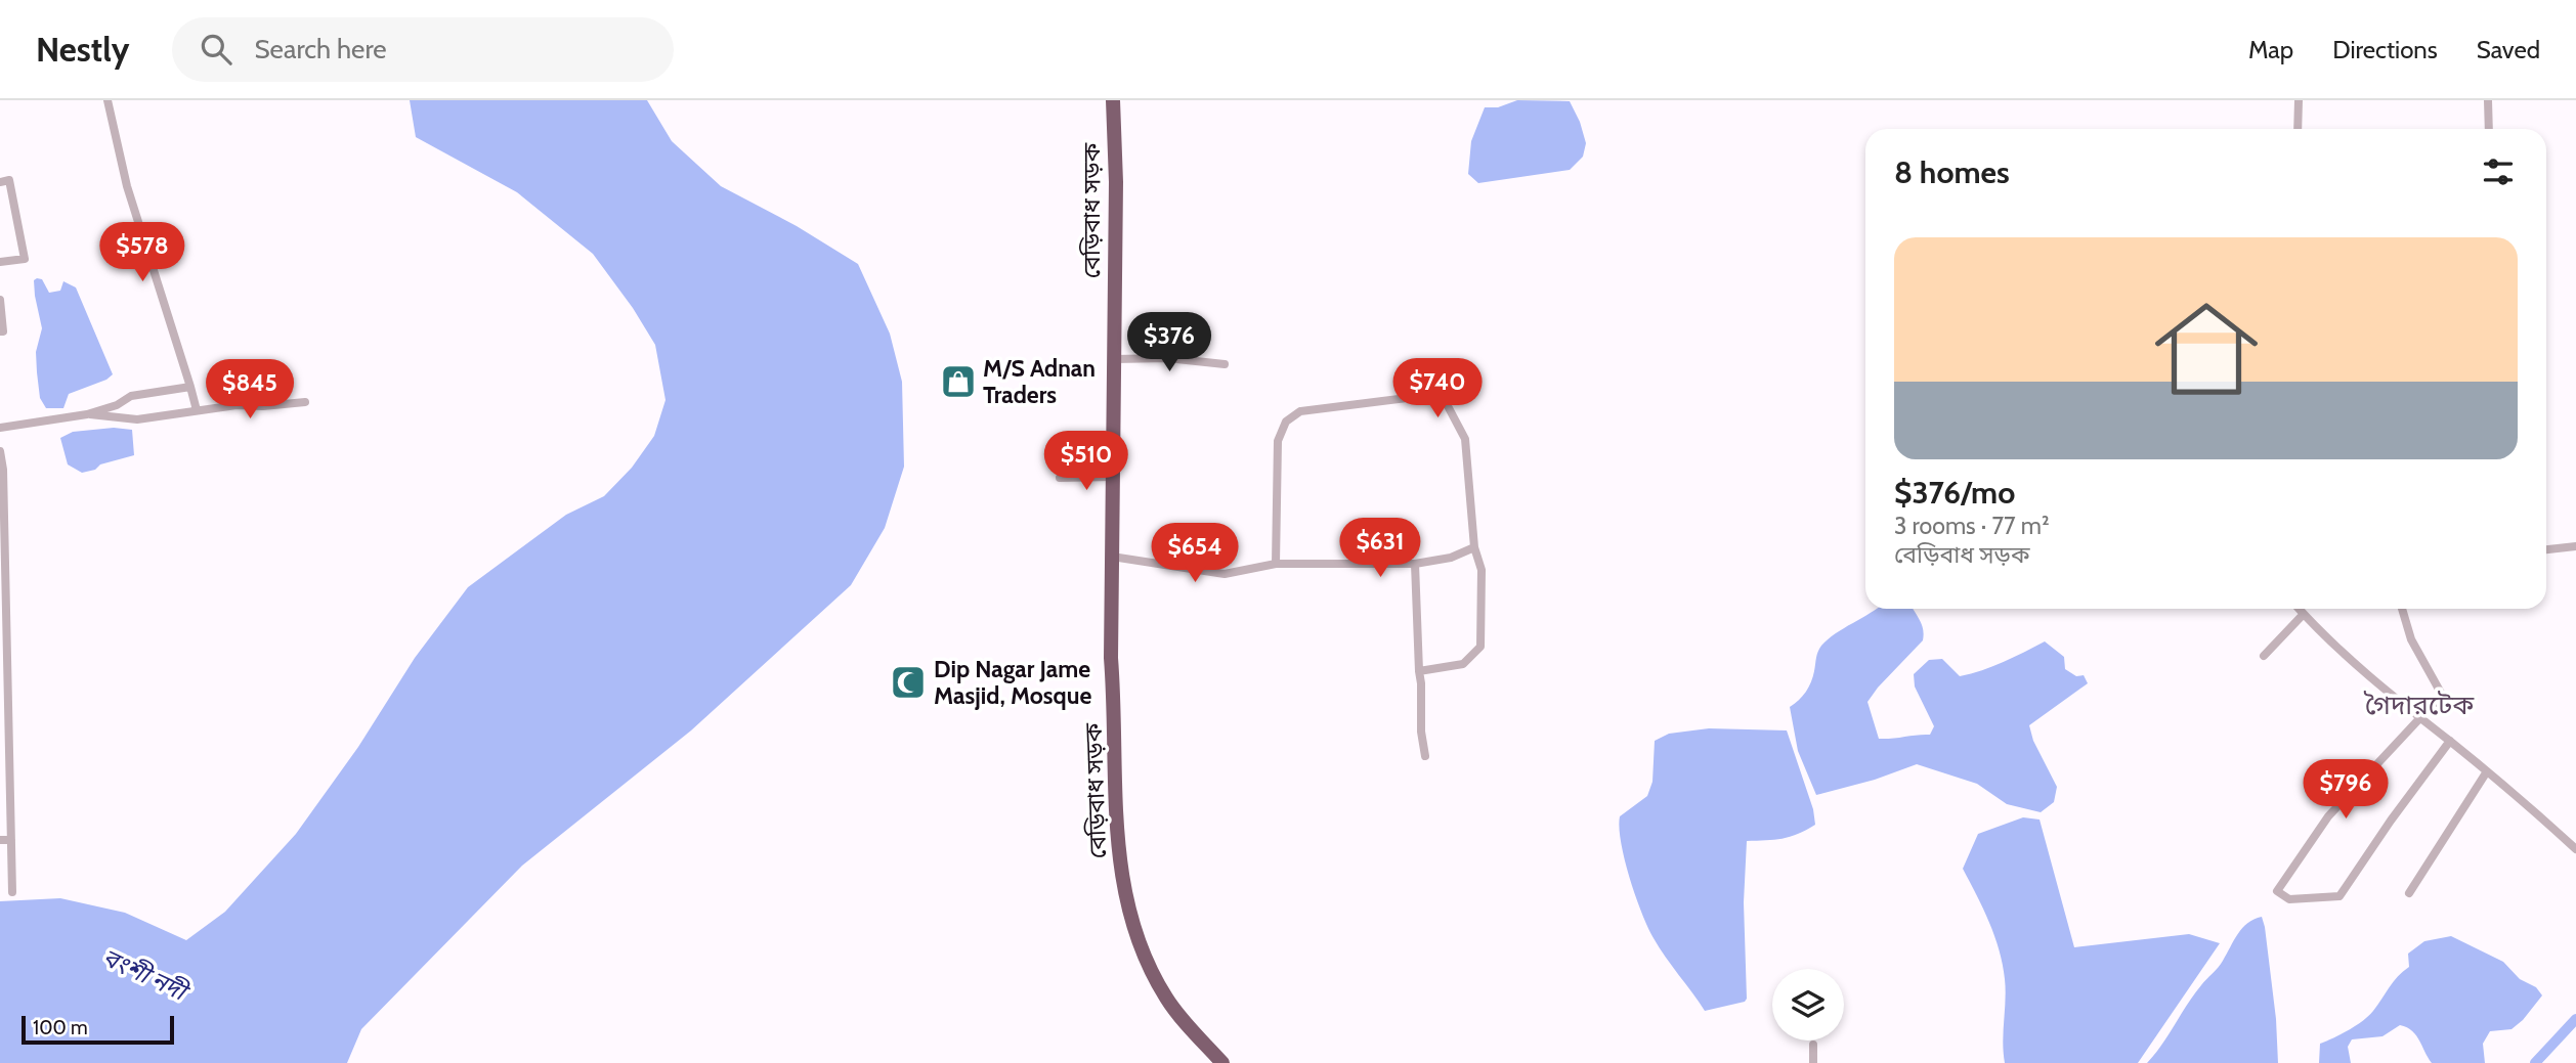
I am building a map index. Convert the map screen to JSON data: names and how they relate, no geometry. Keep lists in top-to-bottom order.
{
  "streets": {
    "highway": ["বেড়িবাধ সড়ক"]
  },
  "districts": ["গৈদারটেক"],
  "water": ["বংশী নদী"],
  "places": {
    "shop": ["M/S Adnan Traders"],
    "mosque": ["Dip Nagar Jame Masjid, Mosque"]
  },
  "scale_bar": "100 m",
  "page": {
    "header": "Nestly",
    "search": "Search here",
    "nav": ["Map", "Directions", "Saved"],
    "heading": "8 homes",
    "list": [
      {
        "name": "$376/mo",
        "note": "3 rooms · 77 m² · বেড়িবাধ সড়ক"
      }
    ],
    "price": [
      "$578",
      "$376",
      "$740",
      "$845",
      "$510",
      "$631",
      "$654",
      "$796"
    ],
    "scale": "100 m"
  }
}
